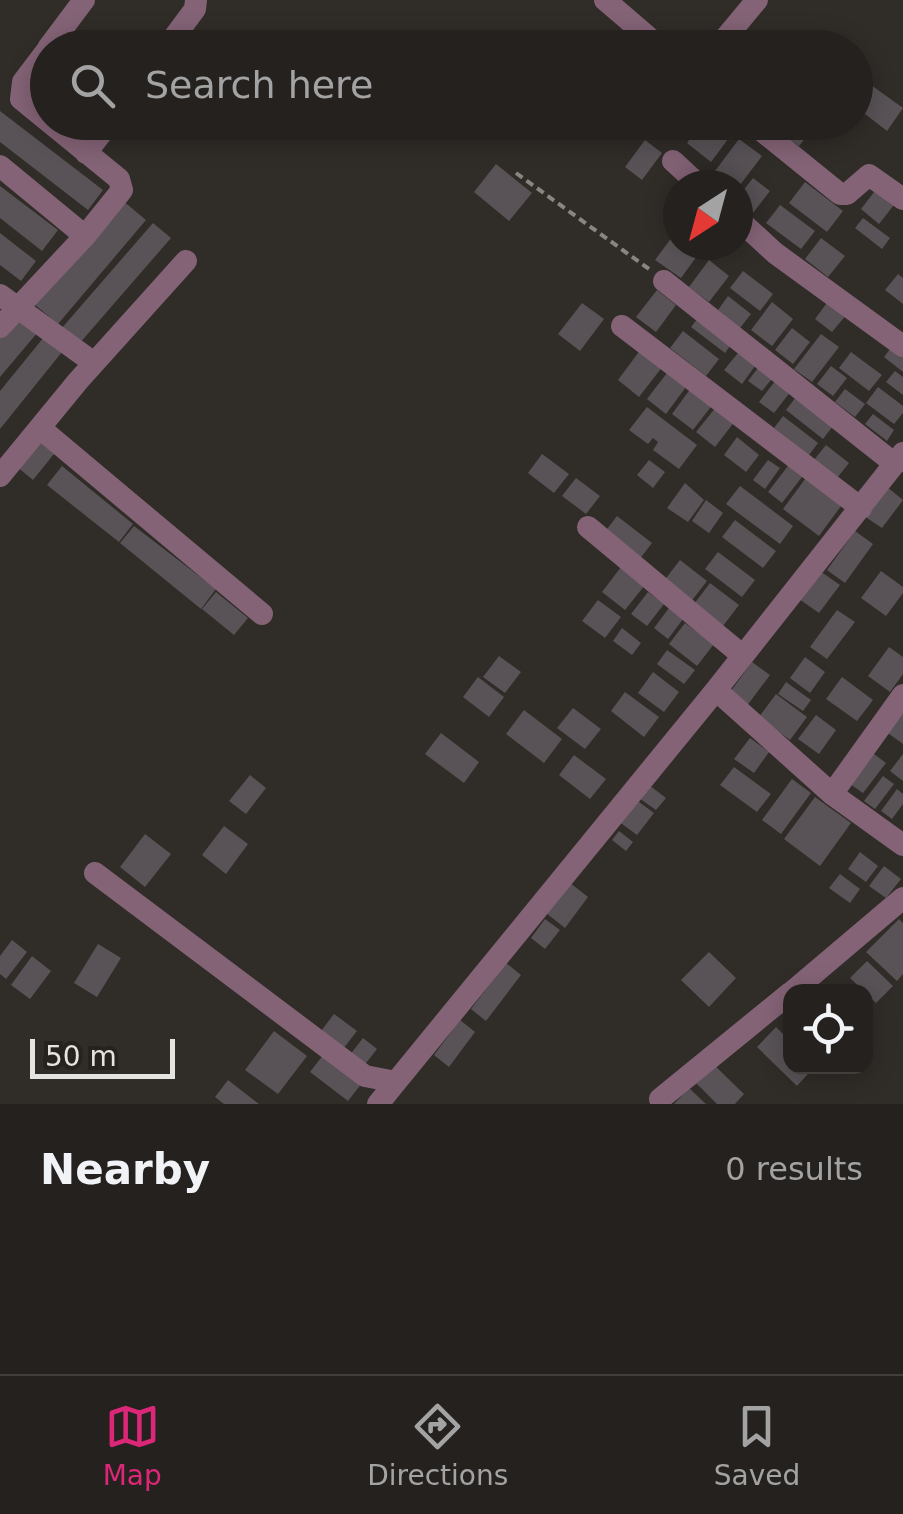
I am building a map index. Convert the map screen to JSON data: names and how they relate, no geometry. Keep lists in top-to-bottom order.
{
  "scale_bar": "50 m",
  "north": "bottom left",
  "page": {
    "search": "Search here",
    "scale": "50 m",
    "heading": ["Nearby", "0 results"],
    "nav": ["Map", "Directions", "Saved"]
  }
}
